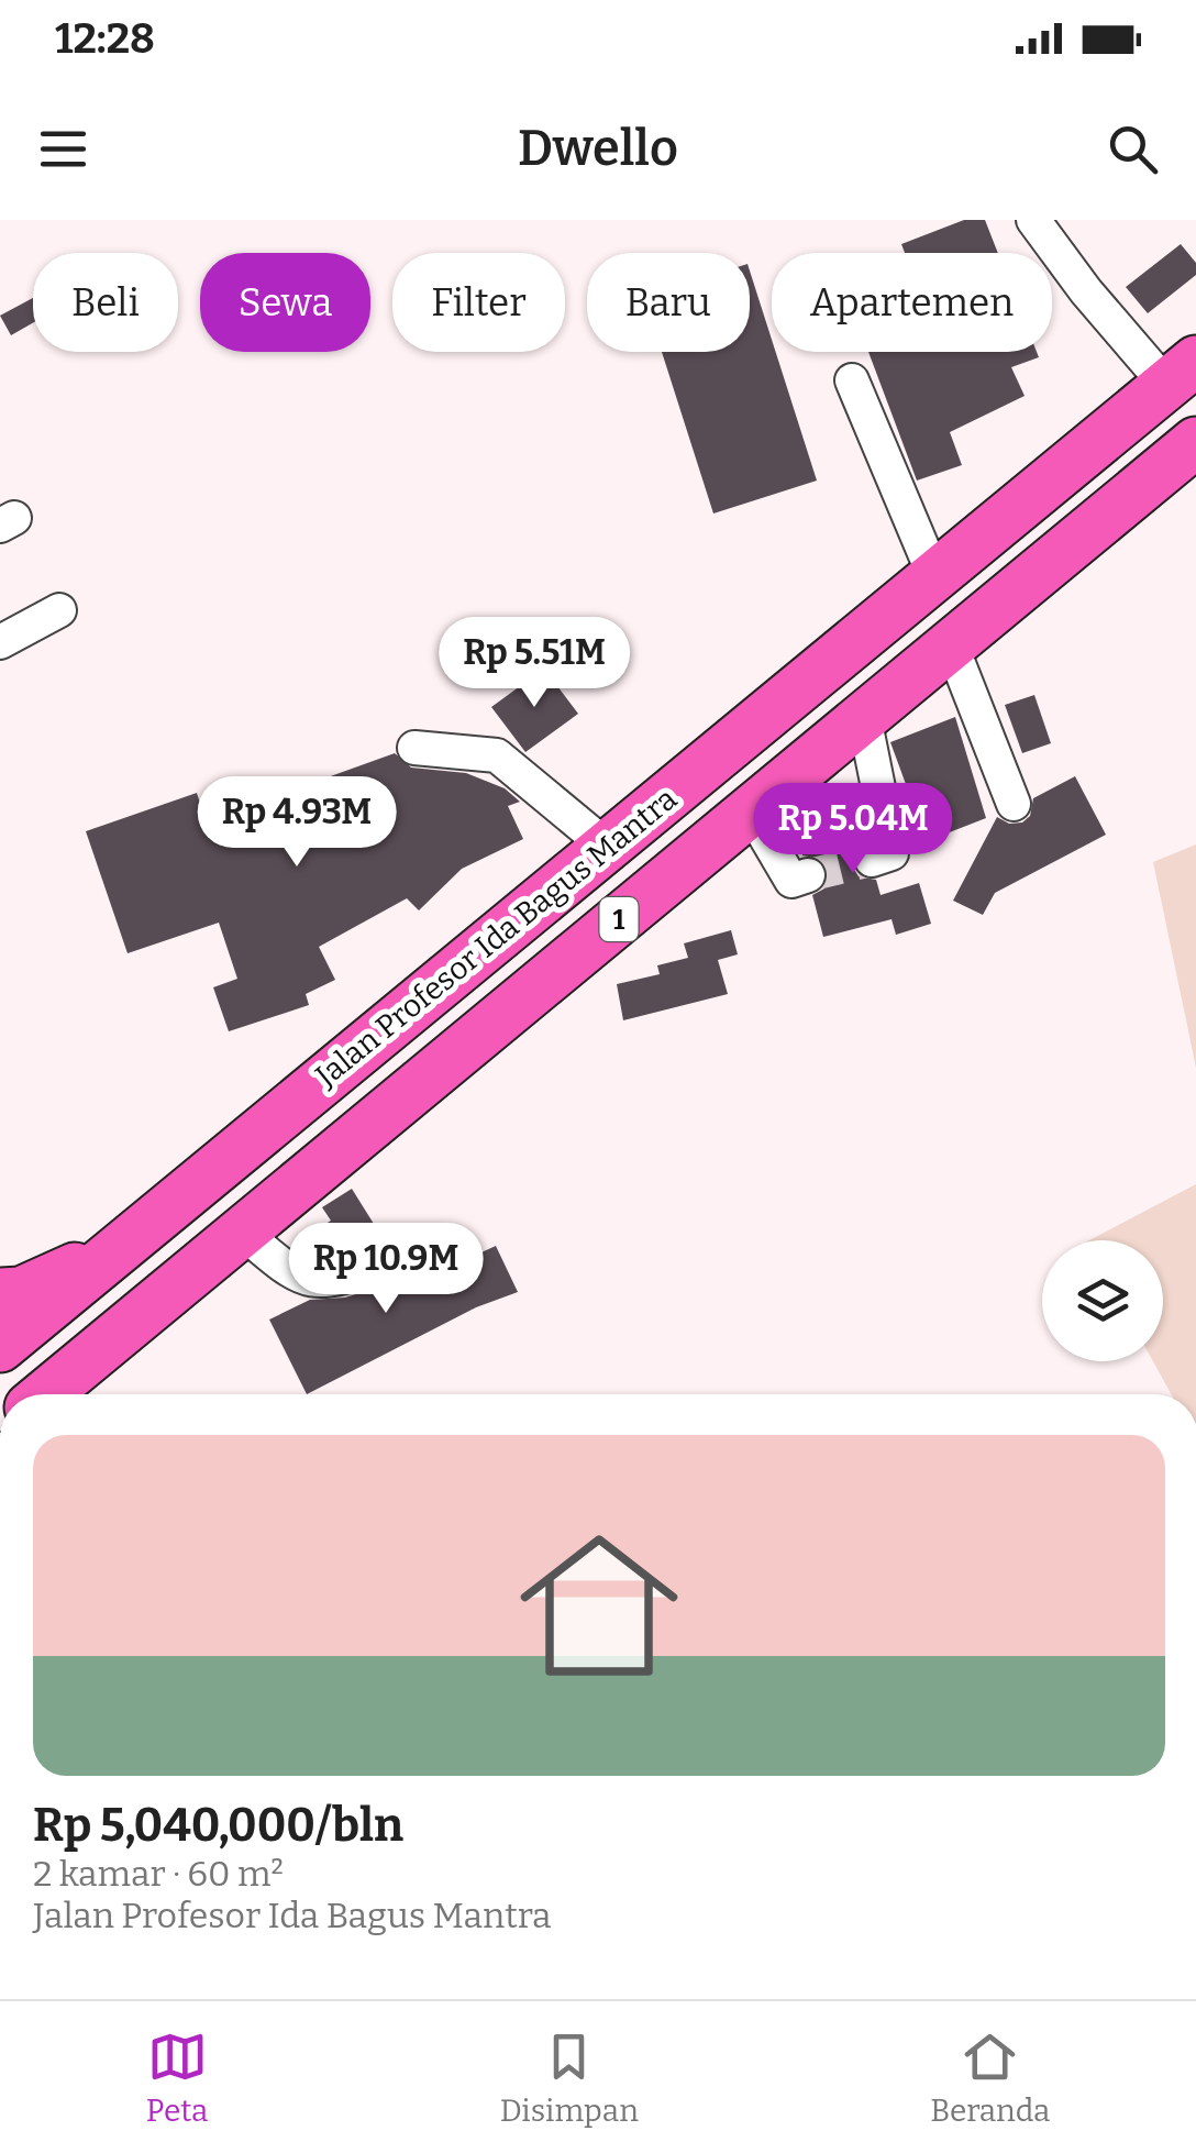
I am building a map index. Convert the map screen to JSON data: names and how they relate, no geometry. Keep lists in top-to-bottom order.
{
  "streets": {
    "highway": ["1", "Jalan Profesor Ida Bagus Mantra"]
  },
  "page": {
    "status": "12:28",
    "header": "Dwello",
    "chip": [
      "Beli",
      "Sewa",
      "Filter",
      "Baru",
      "Apartemen"
    ],
    "price": [
      "Rp 5.51M",
      "Rp 4.93M",
      "Rp 5.04M",
      "Rp 10.9M"
    ],
    "list": [
      {
        "name": "Rp 5,040,000/bln",
        "note": "2 kamar · 60 m² · Jalan Profesor Ida Bagus Mantra"
      }
    ],
    "tabs": ["Peta", "Disimpan", "Beranda"]
  }
}
